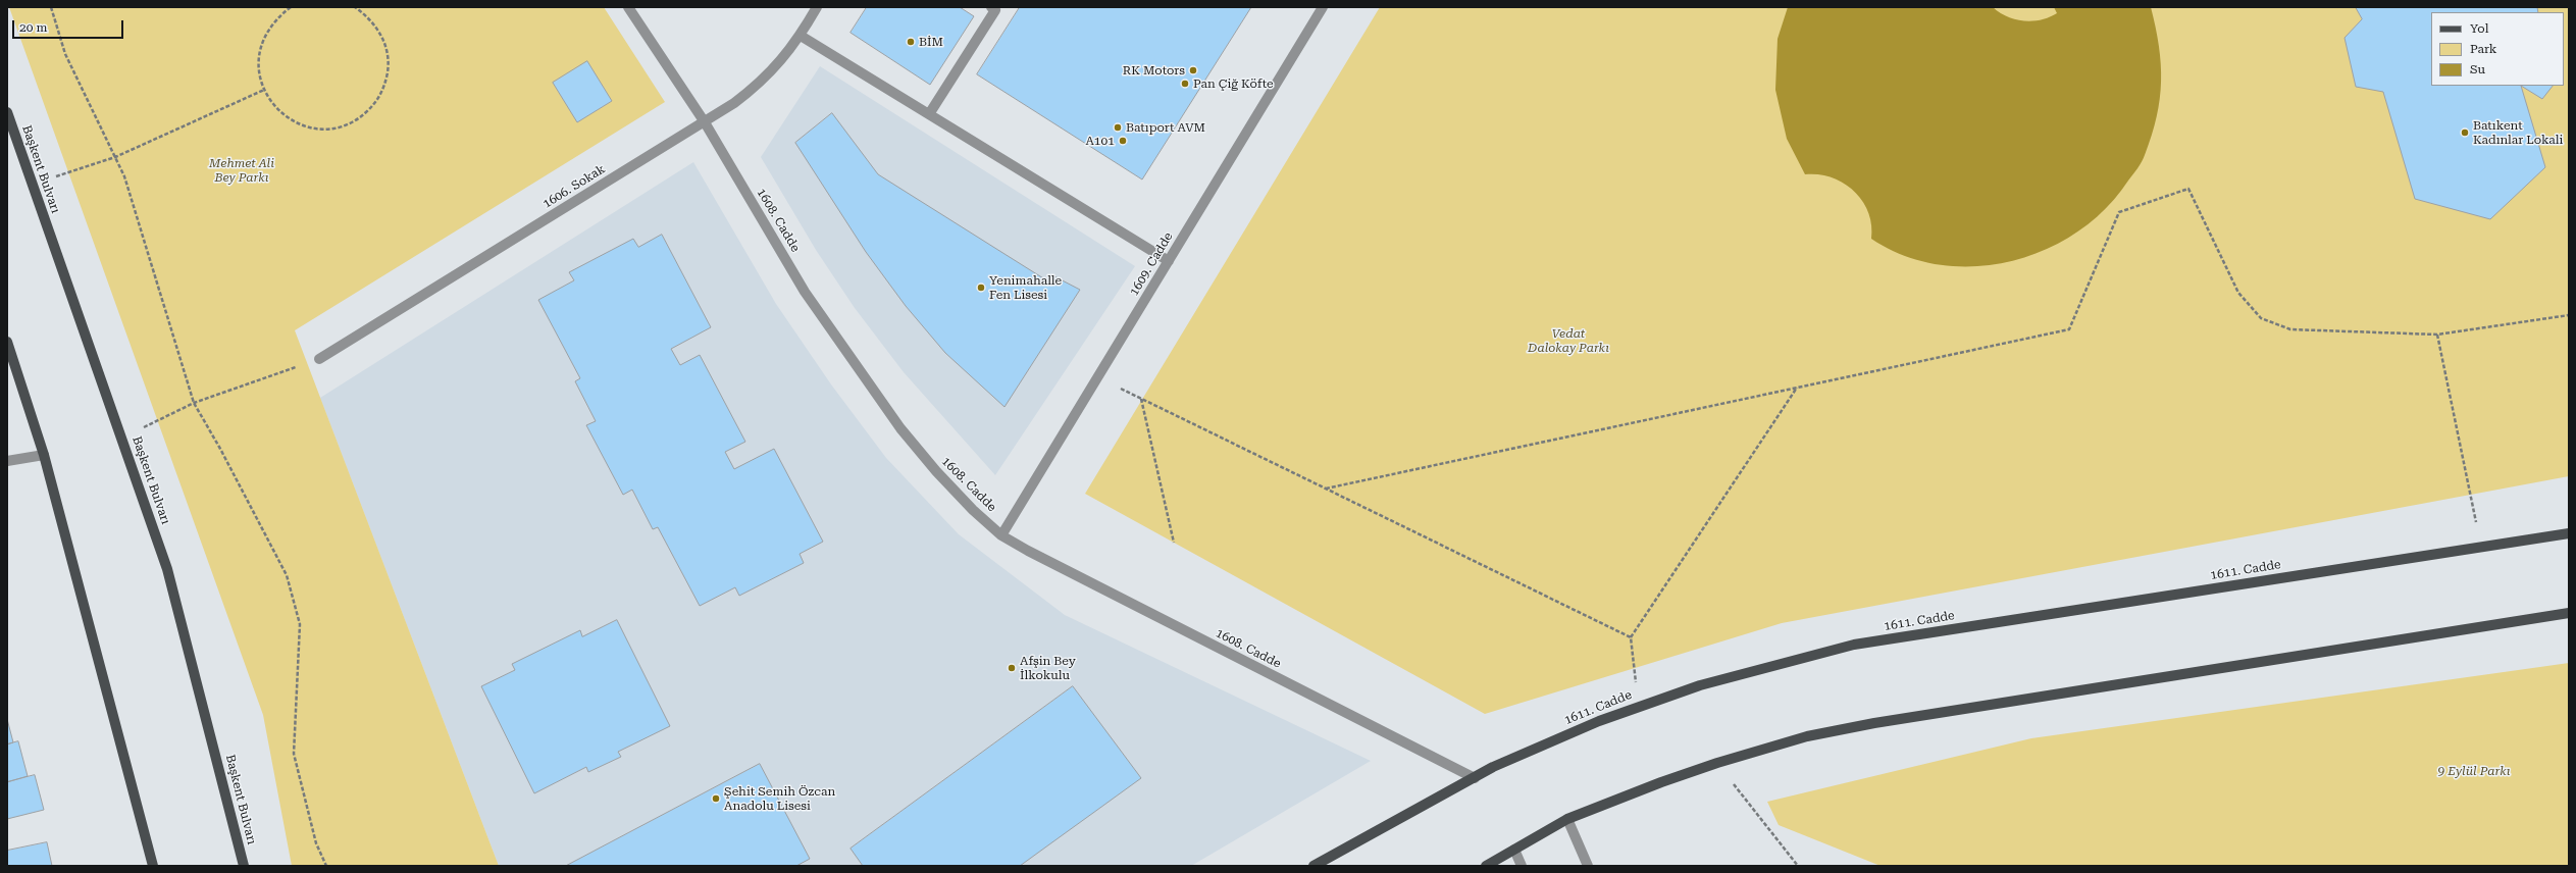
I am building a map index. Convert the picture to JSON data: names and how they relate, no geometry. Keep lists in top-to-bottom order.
{
  "streets": {
    "main road": ["Başkent Bulvarı", "1611. Cadde"],
    "street": ["1606. Sokak", "1608. Cadde", "1609. Cadde"]
  },
  "crossings": [
    ["1606. Sokak", "1608. Cadde"],
    ["1608. Cadde", "1609. Cadde"],
    ["1608. Cadde", "1611. Cadde"]
  ],
  "parks": ["Mehmet Ali Bey Parkı", "Vedat Dalokay Parkı", "9 Eylül Parkı"],
  "places": [
    "BİM",
    "RK Motors",
    "Pan Çiğ Köfte",
    "Batıport AVM",
    "Batıkent Kadınlar Lokali",
    "A101",
    "Yenimahalle Fen Lisesi",
    "Afşin Bey İlkokulu",
    "Şehit Semih Özcan Anadolu Lisesi"
  ],
  "legend": ["Yol", "Park", "Su"],
  "scale_bar": "20 m"
}
